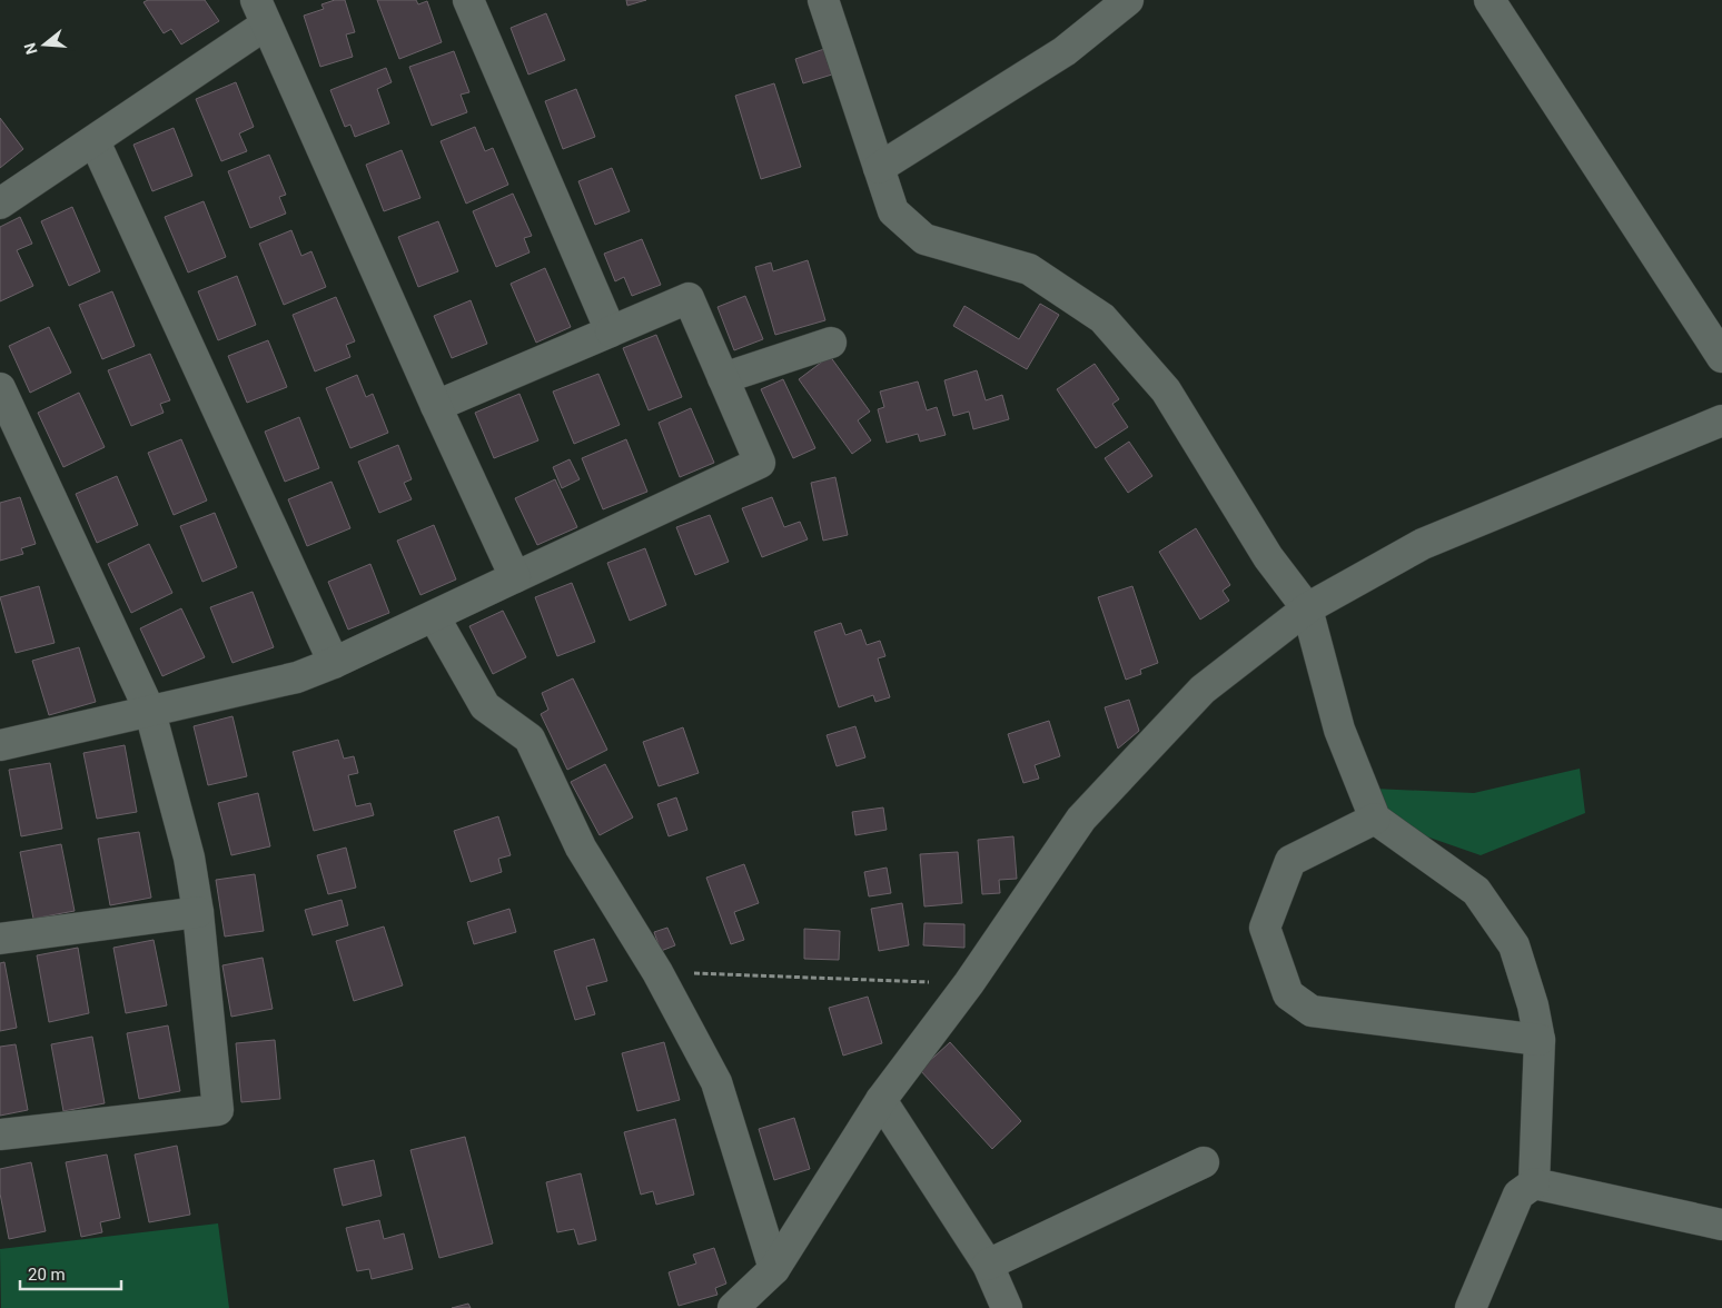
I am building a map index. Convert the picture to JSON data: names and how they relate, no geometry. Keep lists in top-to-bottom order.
{
  "scale_bar": "20 m",
  "north": "left"
}
